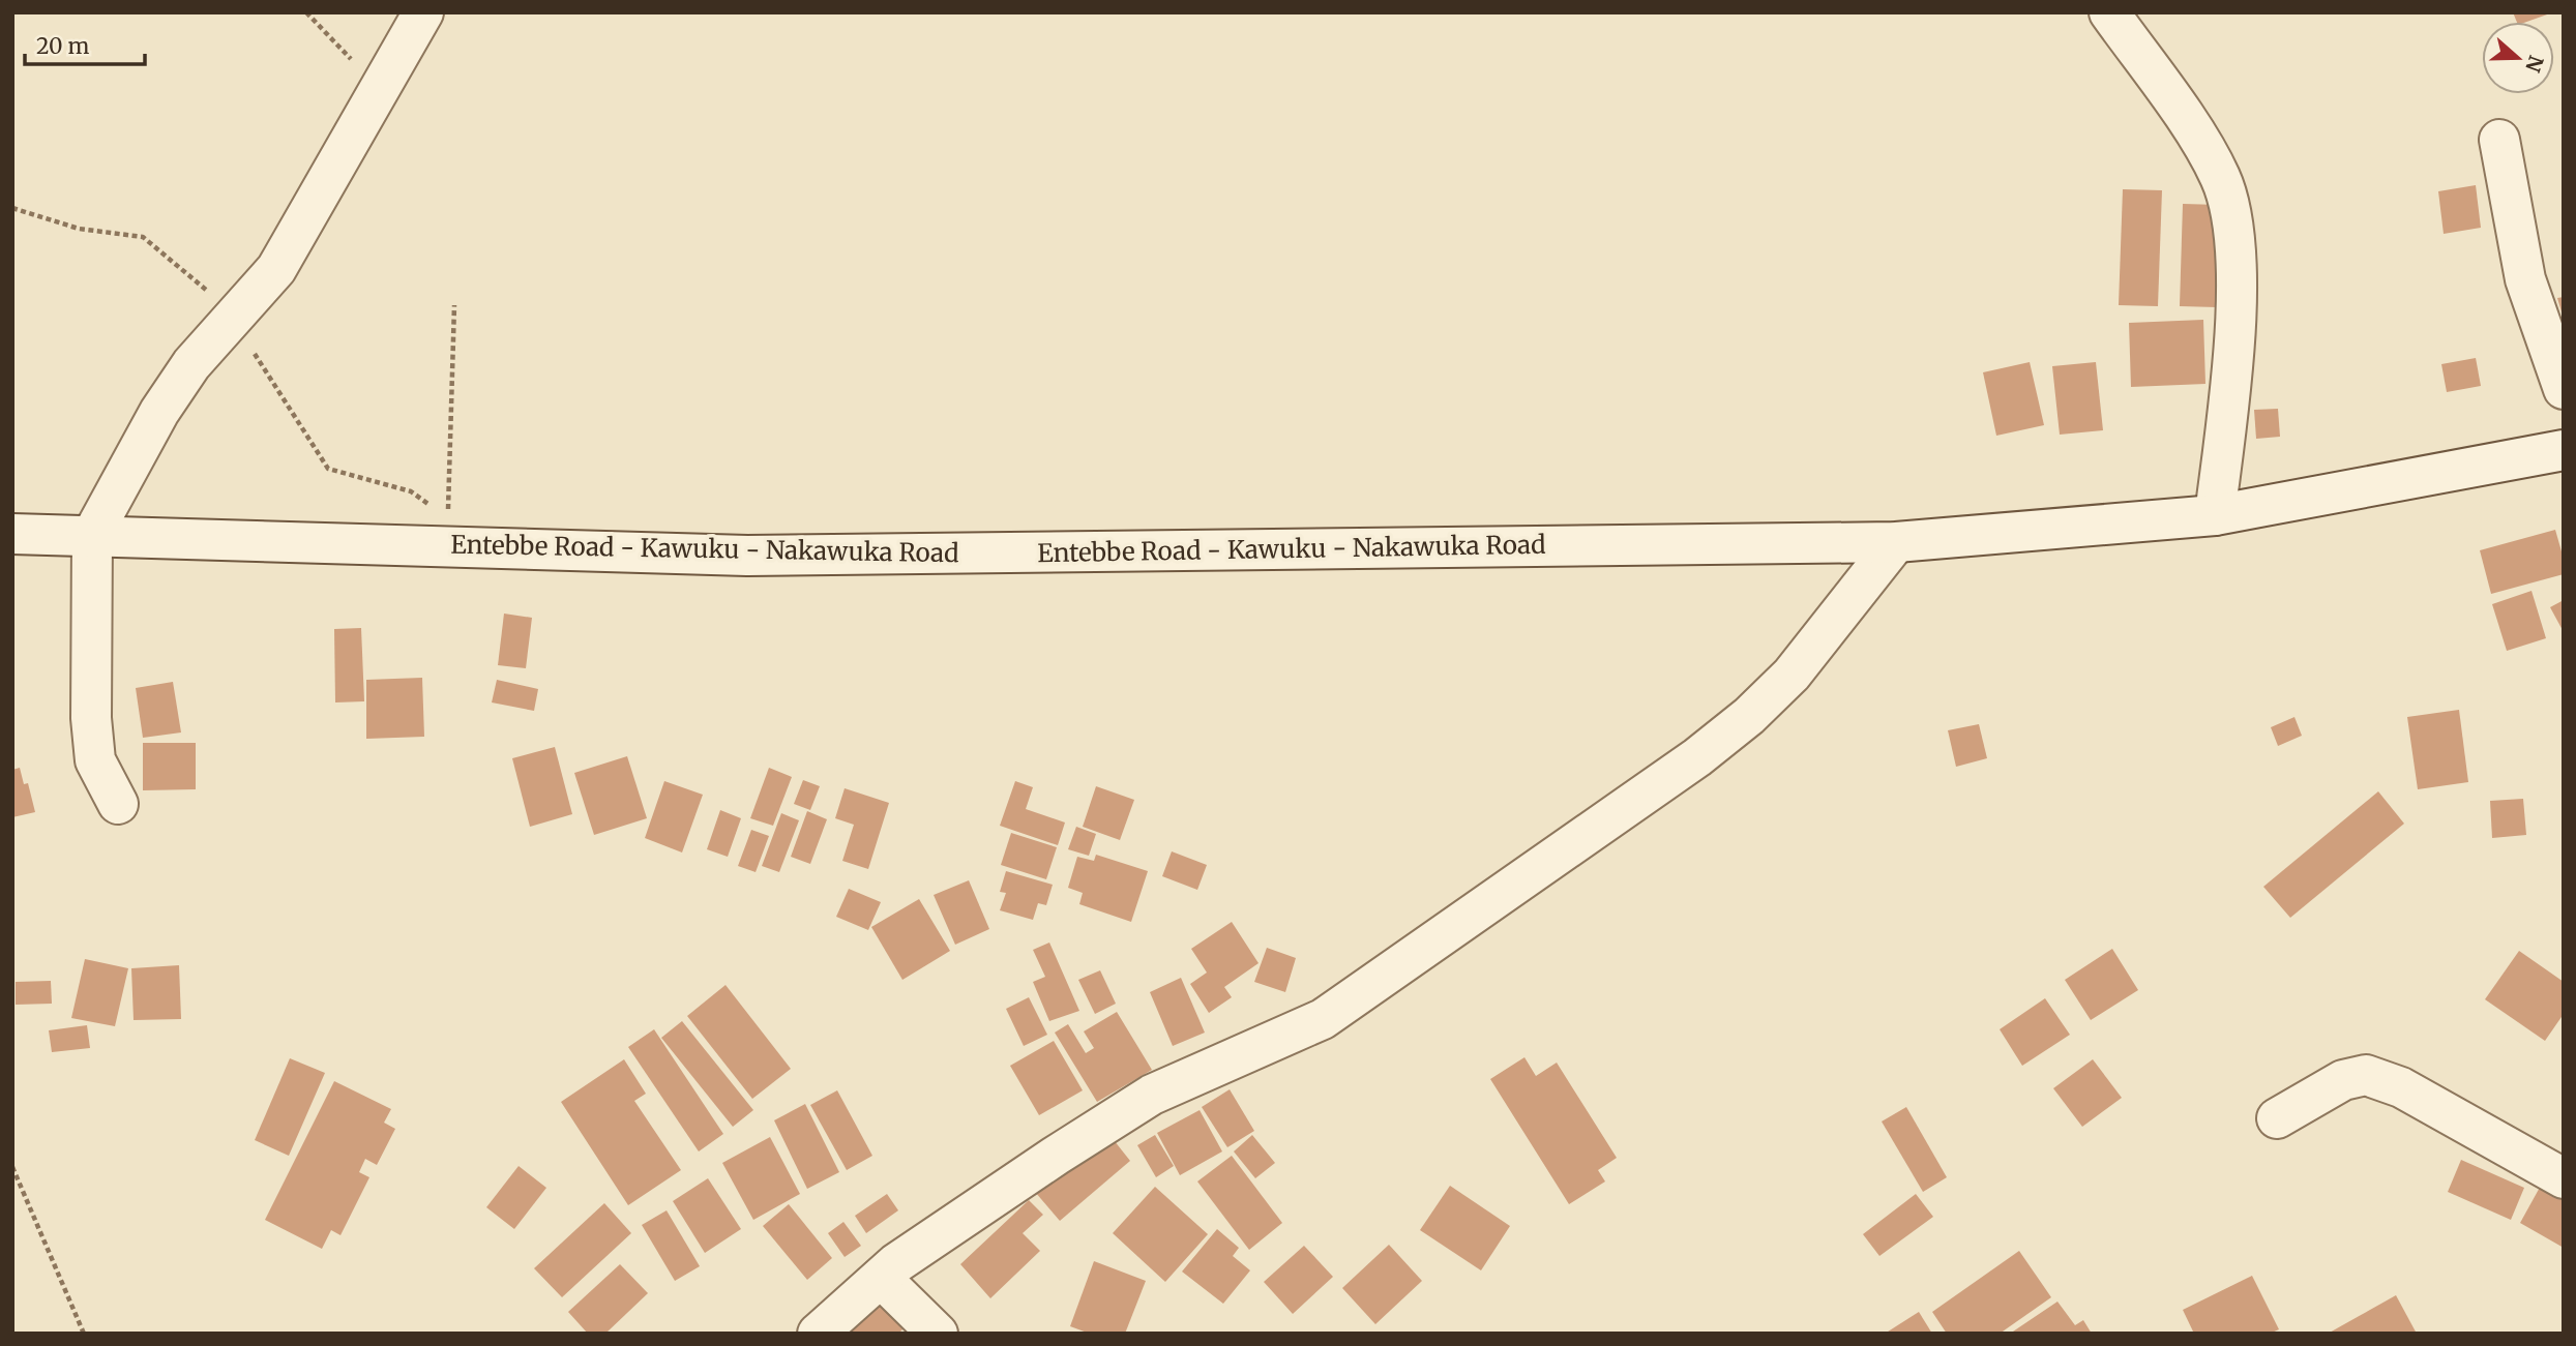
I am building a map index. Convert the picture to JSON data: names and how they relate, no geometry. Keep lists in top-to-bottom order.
{
  "streets": {
    "street": ["Entebbe Road - Kawuku - Nakawuka Road"]
  },
  "scale_bar": "20 m",
  "north": "right"
}
